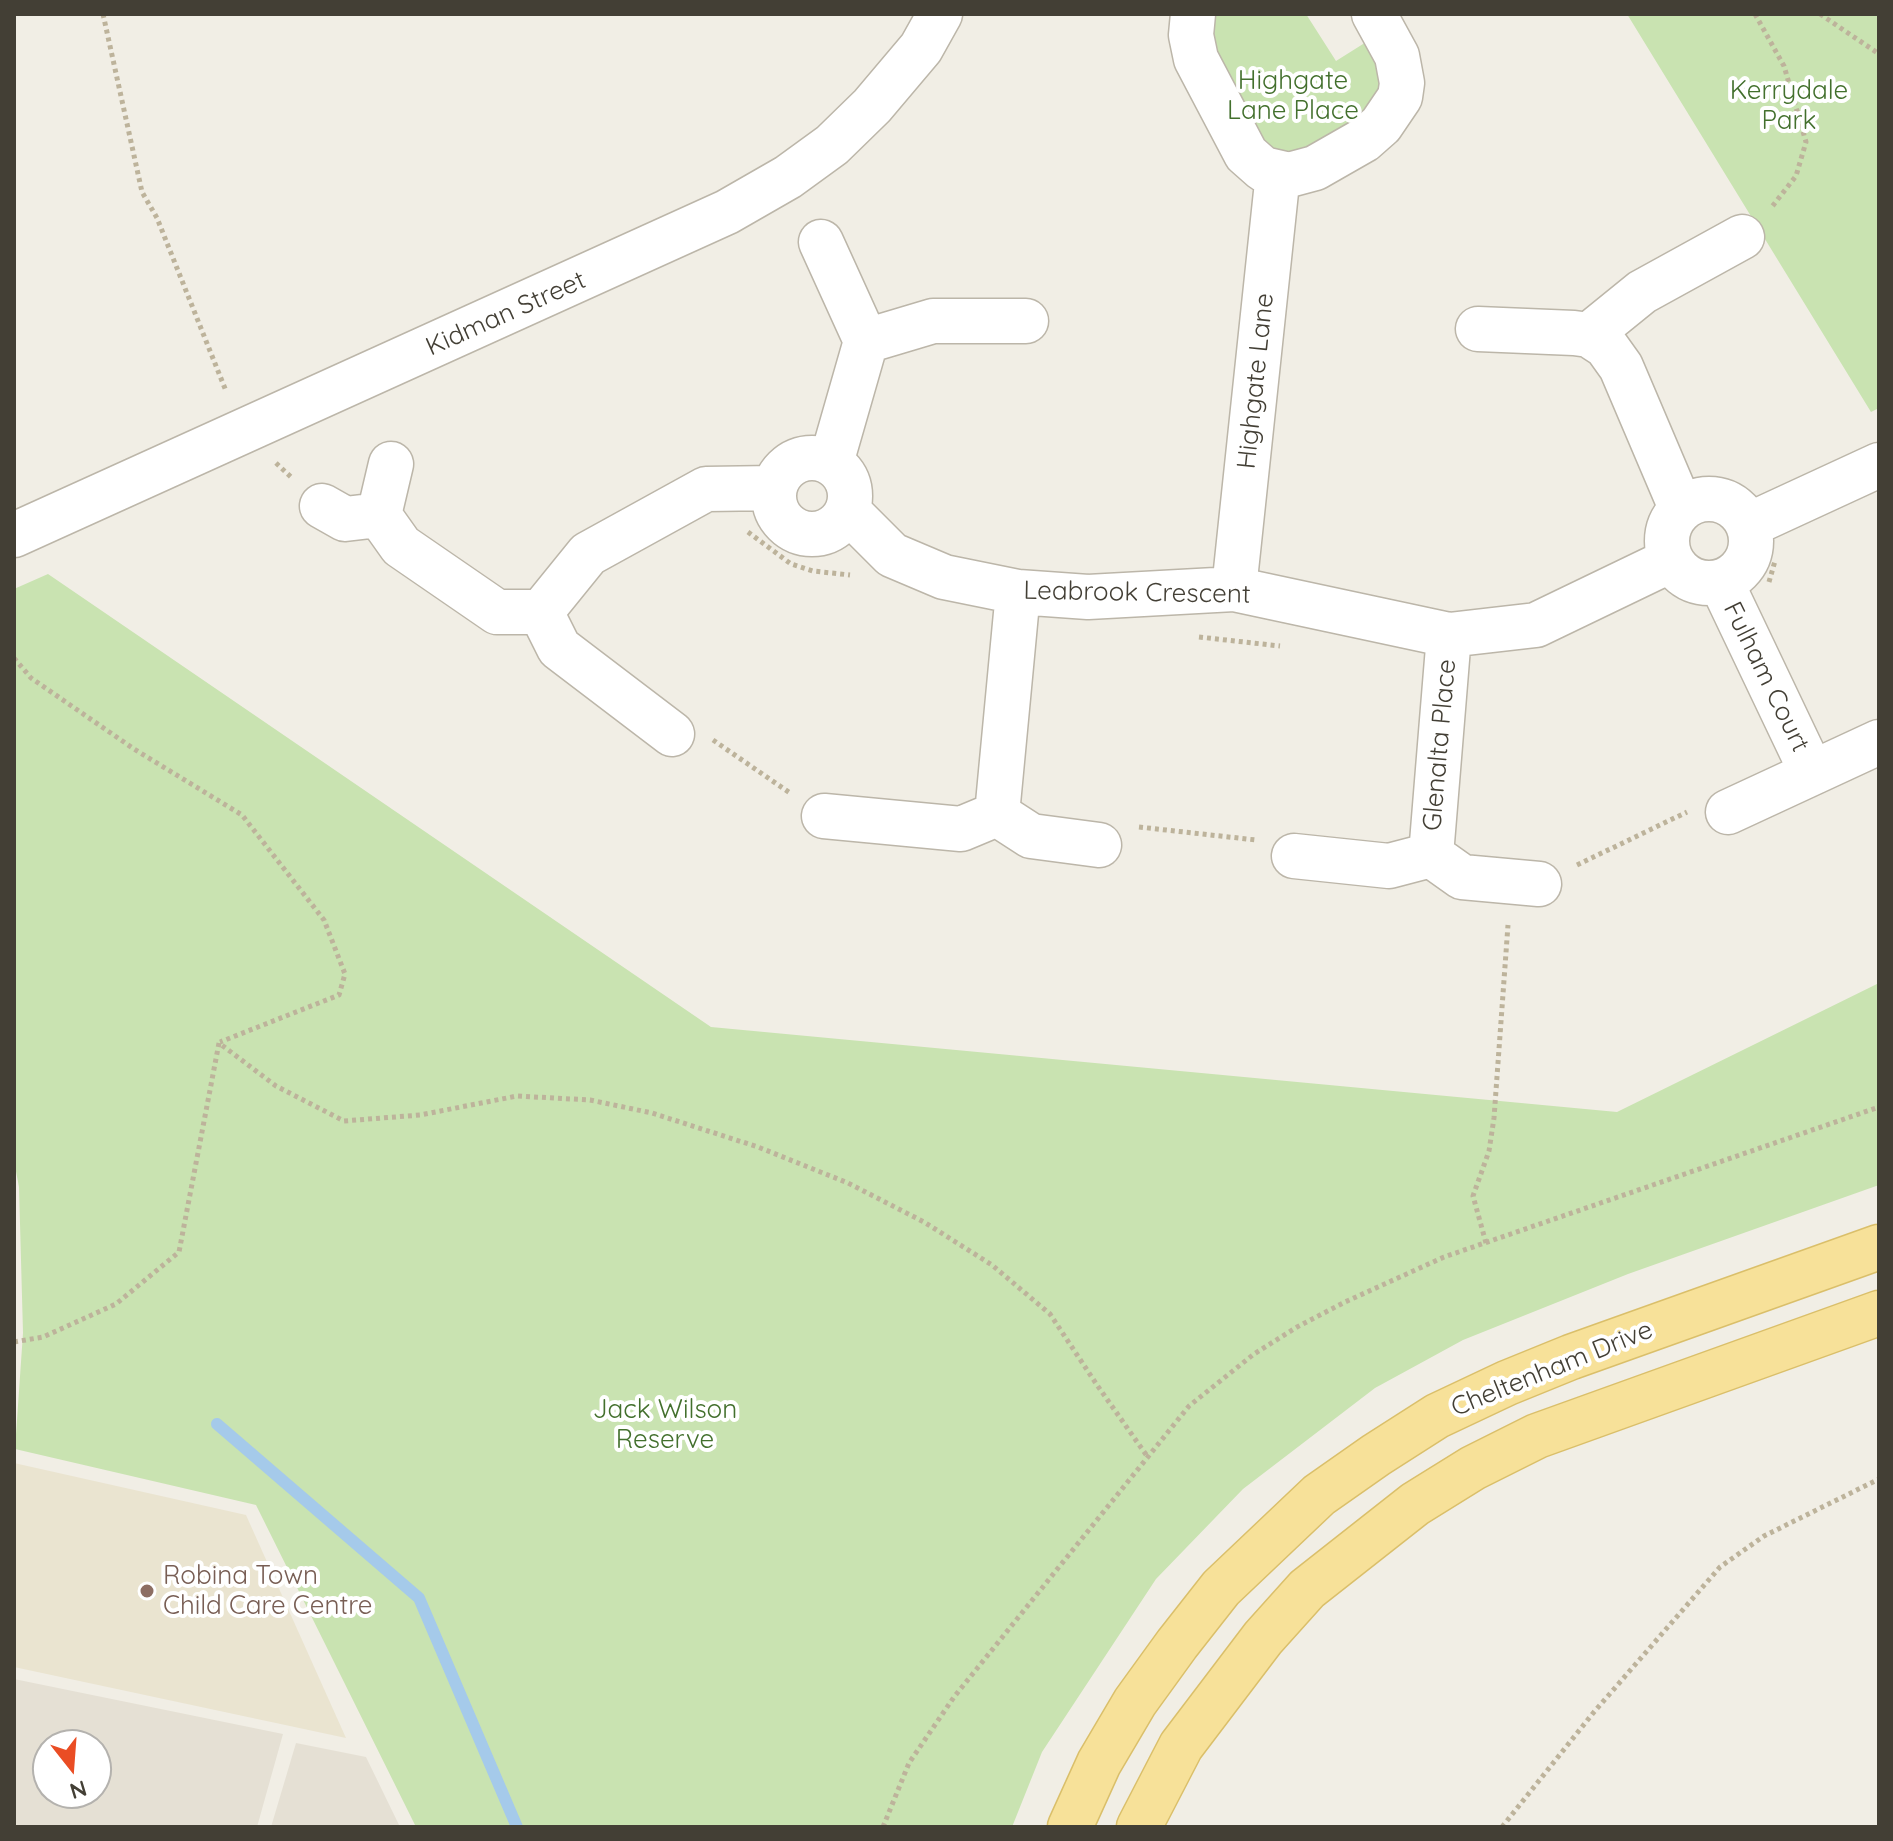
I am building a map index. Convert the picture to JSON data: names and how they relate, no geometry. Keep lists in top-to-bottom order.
{
  "streets": {
    "main road": ["Cheltenham Drive"],
    "street": [
      "Kidman Street",
      "Highgate Lane",
      "Leabrook Crescent",
      "Fulham Court",
      "Glenalta Place"
    ]
  },
  "crossings": [
    ["Highgate Lane", "Leabrook Crescent"],
    ["Leabrook Crescent", "Fulham Court"],
    ["Leabrook Crescent", "Glenalta Place"]
  ],
  "parks": ["Highgate Lane Place", "Kerrydale Park", "Jack Wilson Reserve"],
  "places": ["Robina Town Child Care Centre"],
  "north": "bottom"
}
